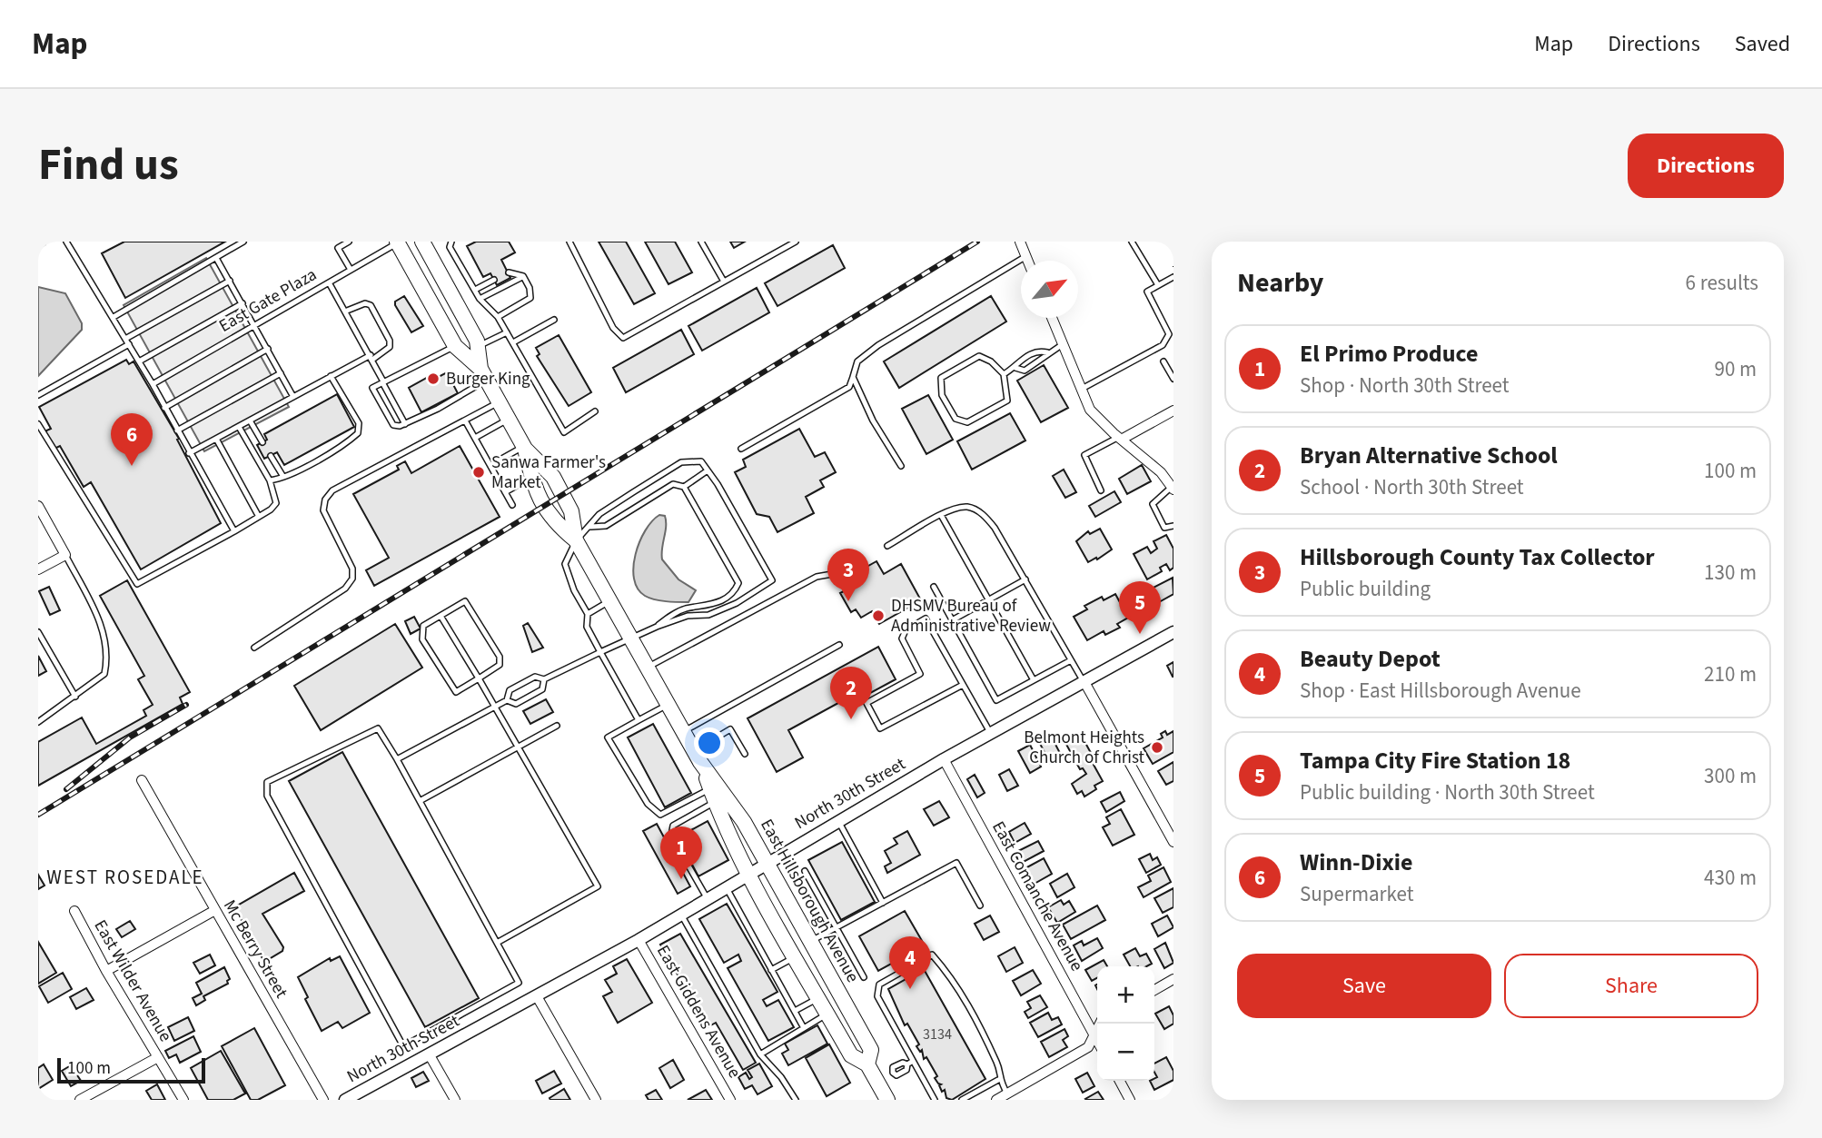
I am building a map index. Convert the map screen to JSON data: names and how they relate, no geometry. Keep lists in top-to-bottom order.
{
  "streets": {
    "main road": ["East Hillsborough Avenue"],
    "street": [
      "North 30th Street",
      "East Comanche Avenue",
      "Mc Berry Street",
      "East Wilder Avenue",
      "East Giddens Avenue"
    ],
    "lane": ["East Gate Plaza"]
  },
  "crossings": [
    ["East Gate Plaza", "East Hillsborough Avenue"],
    ["North 30th Street", "East Comanche Avenue"],
    ["North 30th Street", "East Hillsborough Avenue"],
    ["North 30th Street", "East Giddens Avenue"]
  ],
  "districts": ["WEST ROSEDALE"],
  "places": [
    "Burger King",
    "Sanwa Farmer's Market",
    "DHSMV Bureau of Administrative Review",
    "Belmont Heights Church of Christ"
  ],
  "house_numbers": ["3134"],
  "scale_bar": "100 m",
  "north": "top right",
  "page": {
    "header": "Map",
    "nav": ["Map", "Directions", "Saved"],
    "title": "Find us",
    "buttons": [
      "Directions",
      ["Save", "Share"]
    ],
    "heading": ["Nearby", "6 results"],
    "list": [
      {
        "mark": "1",
        "name": "El Primo Produce",
        "note": "Shop · North 30th Street",
        "value": "90 m"
      },
      {
        "mark": "2",
        "name": "Bryan Alternative School",
        "note": "School · North 30th Street",
        "value": "100 m"
      },
      {
        "mark": "3",
        "name": "Hillsborough County Tax Collector",
        "note": "Public building",
        "value": "130 m"
      },
      {
        "mark": "4",
        "name": "Beauty Depot",
        "note": "Shop · East Hillsborough Avenue",
        "value": "210 m"
      },
      {
        "mark": "5",
        "name": "Tampa City Fire Station 18",
        "note": "Public building · North 30th Street",
        "value": "300 m"
      },
      {
        "mark": "6",
        "name": "Winn-Dixie",
        "note": "Supermarket",
        "value": "430 m"
      }
    ],
    "pins": [
      "6",
      "3",
      "5",
      "2",
      "1",
      "4"
    ],
    "map_buttons": ["+", "−"],
    "scale": "100 m"
  }
}
